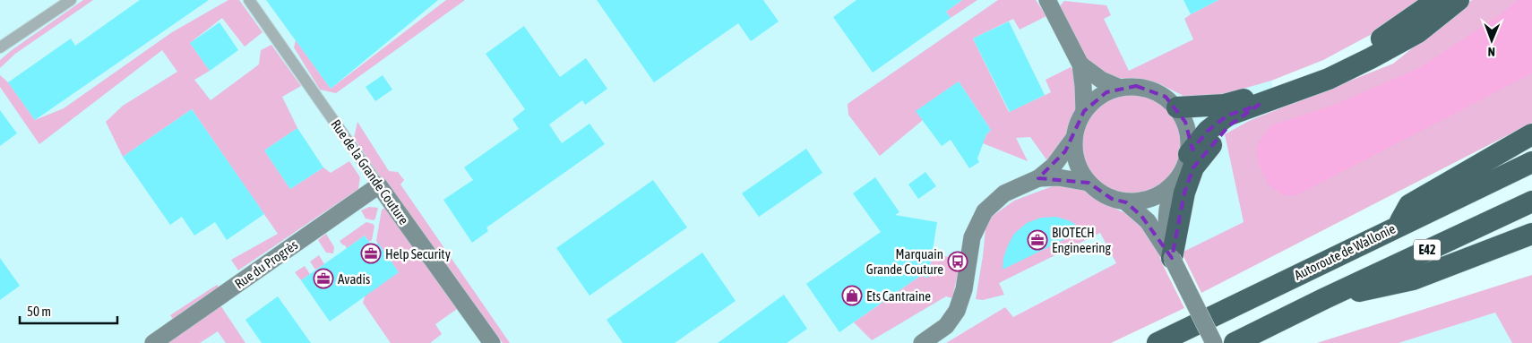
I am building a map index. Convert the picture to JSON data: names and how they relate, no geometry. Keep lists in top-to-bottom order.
{
  "streets": {
    "highway": ["E42", "Autoroute de Wallonie"],
    "main road": ["Rue de la Grande Couture", "Rue du Progrès"]
  },
  "crossings": [
    ["Rue de la Grande Couture", "Rue du Progrès"]
  ],
  "places": {
    "office": ["BIOTECH Engineering", "Help Security", "Avadis"],
    "bus stop": ["Marquain Grande Couture"],
    "shop": ["Ets Cantraine"]
  },
  "scale_bar": "50 m",
  "north": "bottom"
}
